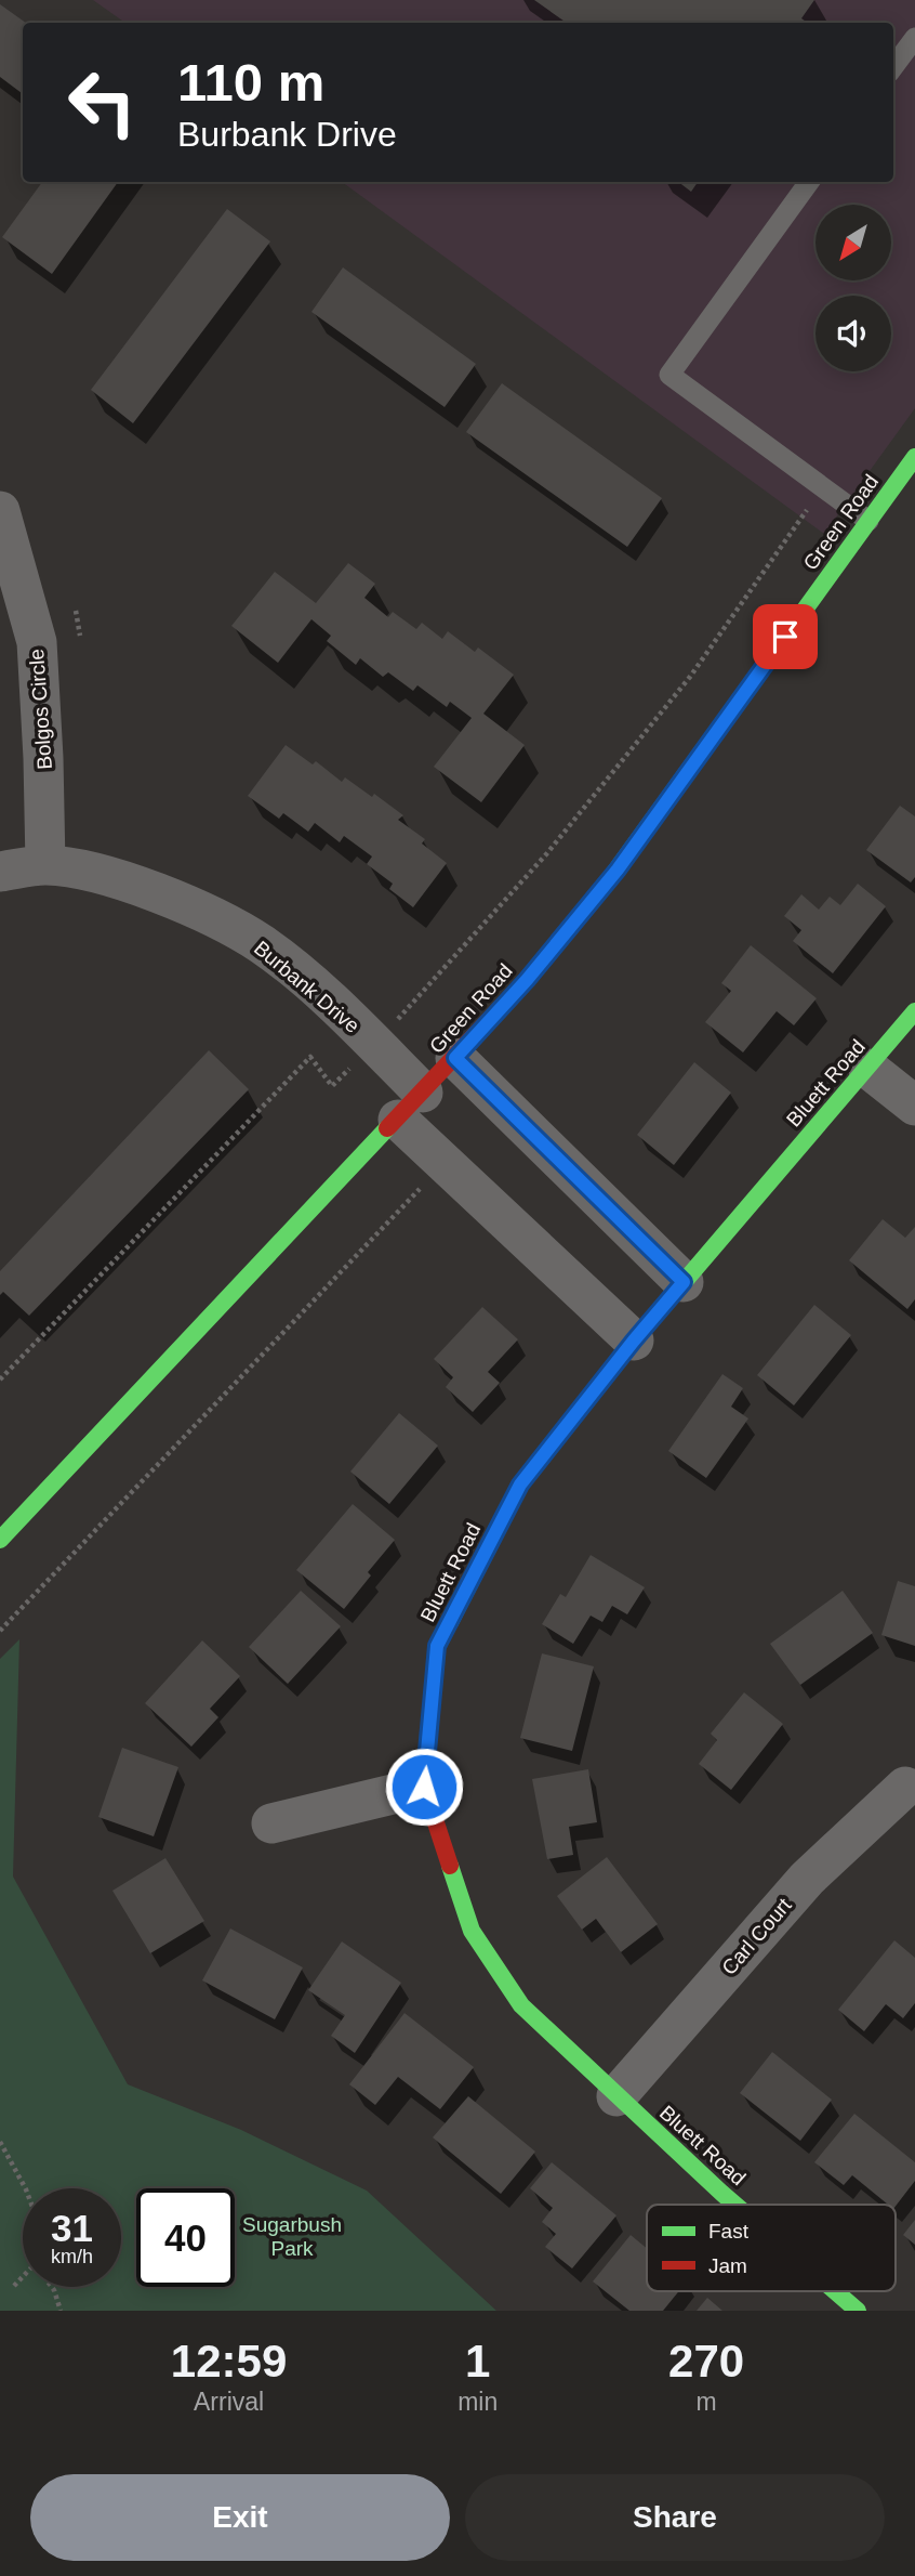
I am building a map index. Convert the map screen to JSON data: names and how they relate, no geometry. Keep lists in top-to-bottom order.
{
  "streets": {
    "street": [
      "Green Road",
      "Bolgos Circle",
      "Burbank Drive",
      "Bluett Road",
      "Carl Court"
    ]
  },
  "crossings": [
    ["Green Road", "Burbank Drive"],
    ["Bolgos Circle", "Burbank Drive"],
    ["Burbank Drive", "Bluett Road"],
    ["Bluett Road", "Carl Court"]
  ],
  "parks": ["Sugarbush Park"],
  "legend": ["Fast", "Jam"],
  "north": "bottom left",
  "page": {
    "turn": ["110 m", "Burbank Drive"],
    "speed": "31 km/h",
    "limit": "40",
    "eta": [
      "12:59",
      "Arrival",
      "1",
      "min",
      "270",
      "m"
    ],
    "buttons": ["Exit", "Share"]
  }
}
